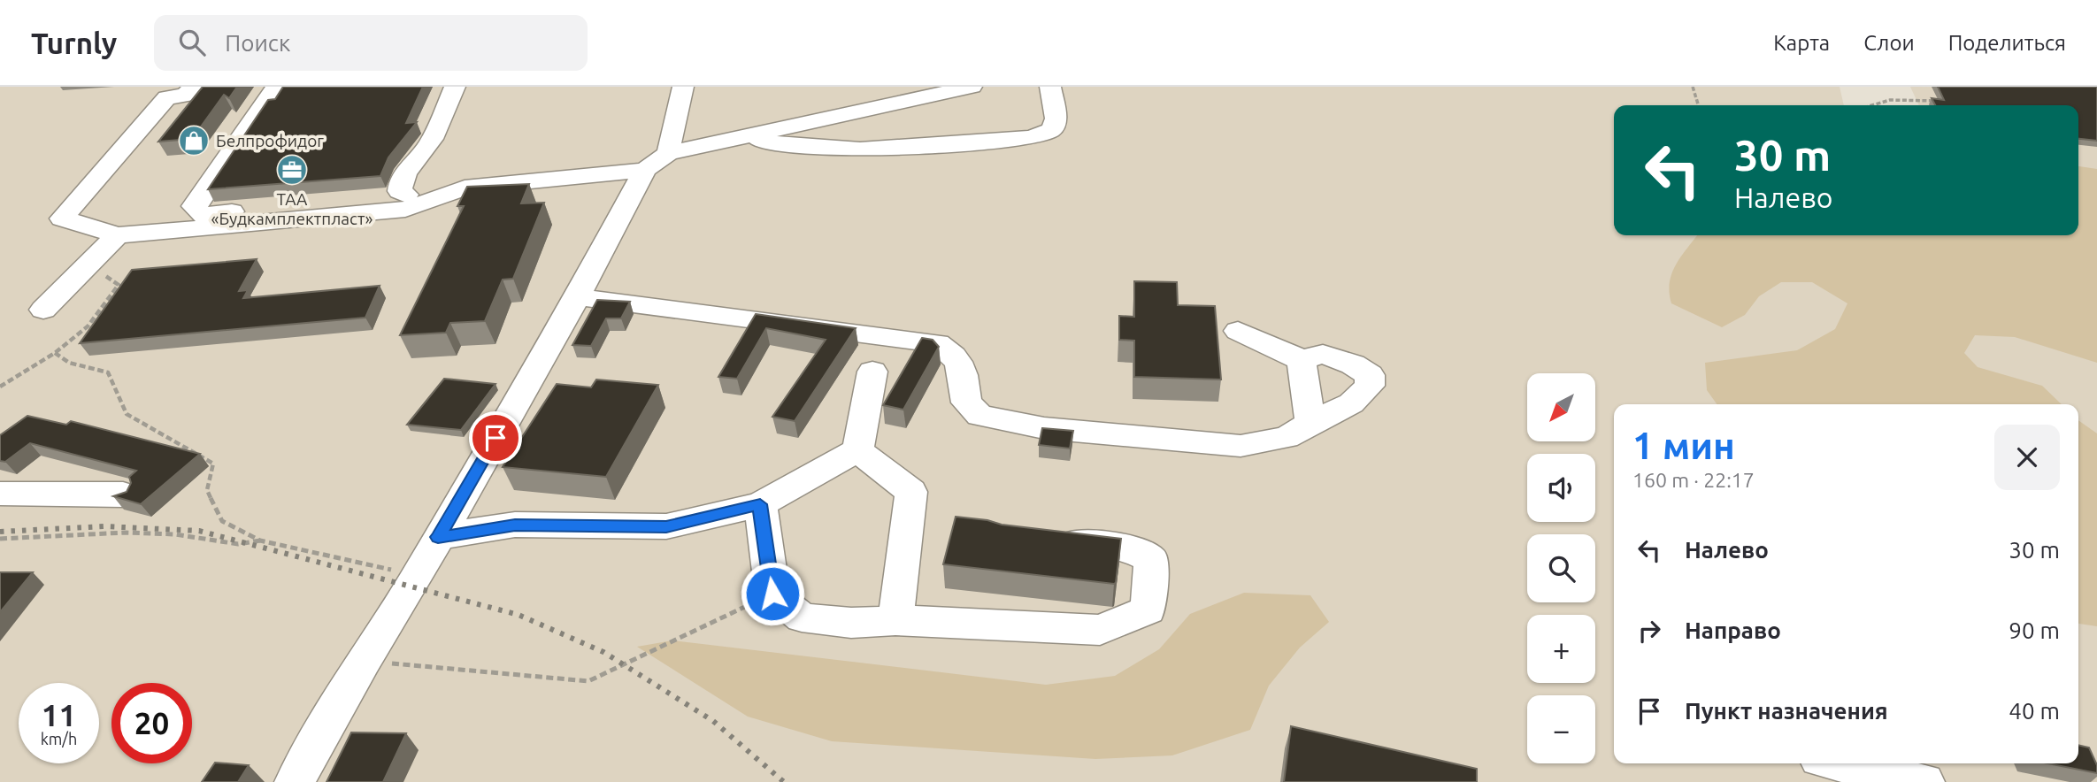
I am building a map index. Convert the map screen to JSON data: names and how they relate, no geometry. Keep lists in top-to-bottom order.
{
  "places": {
    "shop": ["Белпрофидог"],
    "office": ["ТАА «Будкамплектпласт»"]
  },
  "north": "bottom left",
  "page": {
    "header": "Turnly",
    "search": "Поиск",
    "nav": ["Карта", "Слои", "Поделиться"],
    "turn": ["30 m", "Налево"],
    "map_buttons": ["+", "−"],
    "heading": ["1 мин", "160 m · 22:17"],
    "list": [
      {
        "name": "Налево",
        "value": "30 m"
      },
      {
        "name": "Направо",
        "value": "90 m"
      },
      {
        "name": "Пункт назначения",
        "value": "40 m"
      }
    ],
    "speed": "11 km/h",
    "limit": "20"
  }
}
